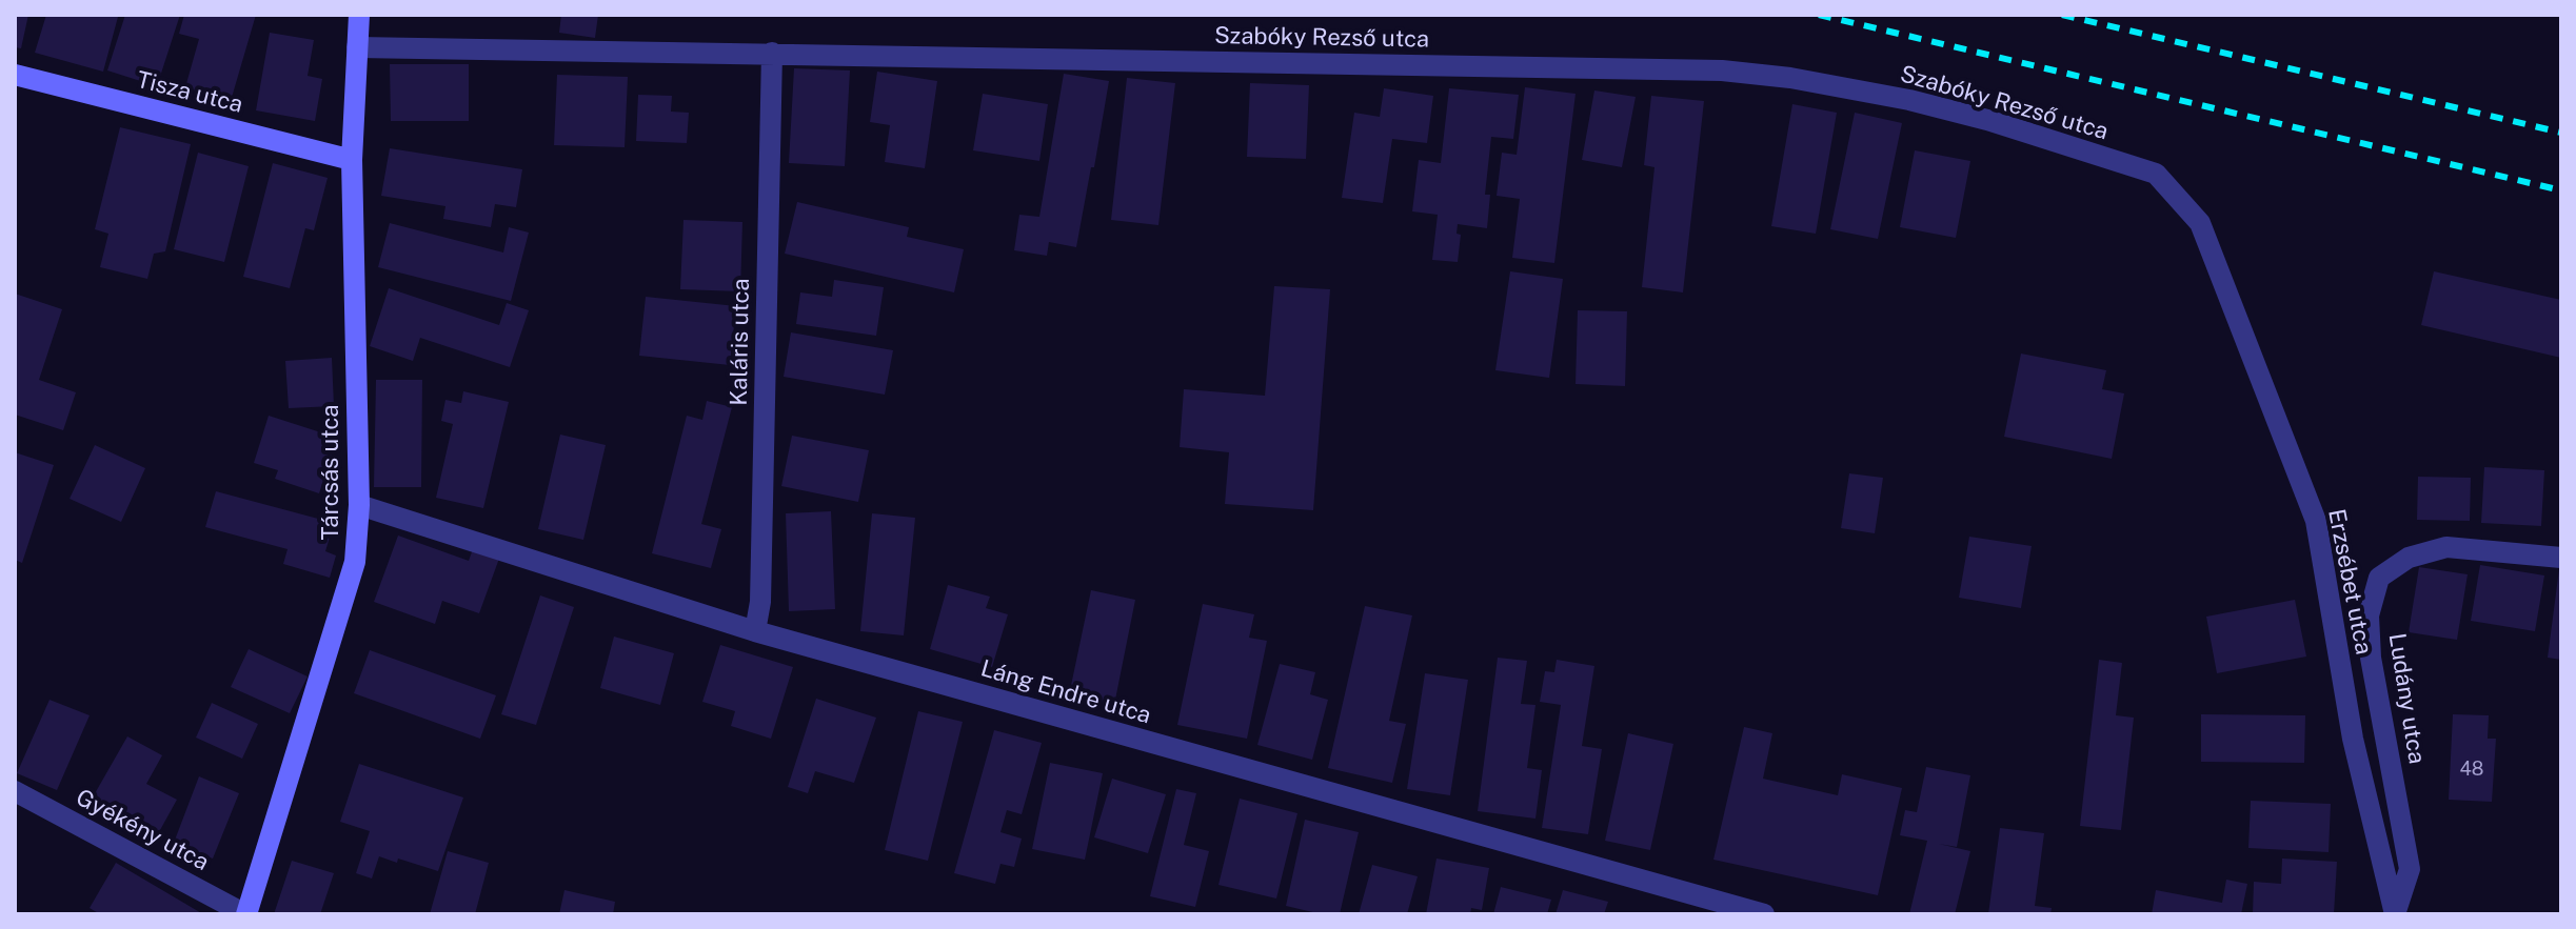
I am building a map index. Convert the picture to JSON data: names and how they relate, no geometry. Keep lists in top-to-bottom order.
{
  "streets": {
    "main road": ["Tisza utca", "Tárcsás utca"],
    "street": [
      "Szabóky Rezső utca",
      "Kaláris utca",
      "Erzsébet utca",
      "Láng Endre utca",
      "Ludány utca",
      "Gyékény utca"
    ]
  },
  "crossings": [
    ["Szabóky Rezső utca", "Kaláris utca"],
    ["Szabóky Rezső utca", "Tárcsás utca"],
    ["Szabóky Rezső utca", "Erzsébet utca"],
    ["Tisza utca", "Tárcsás utca"],
    ["Kaláris utca", "Láng Endre utca"],
    ["Tárcsás utca", "Láng Endre utca"],
    ["Tárcsás utca", "Gyékény utca"],
    ["Erzsébet utca", "Ludány utca"]
  ],
  "house_numbers": ["48"]
}
